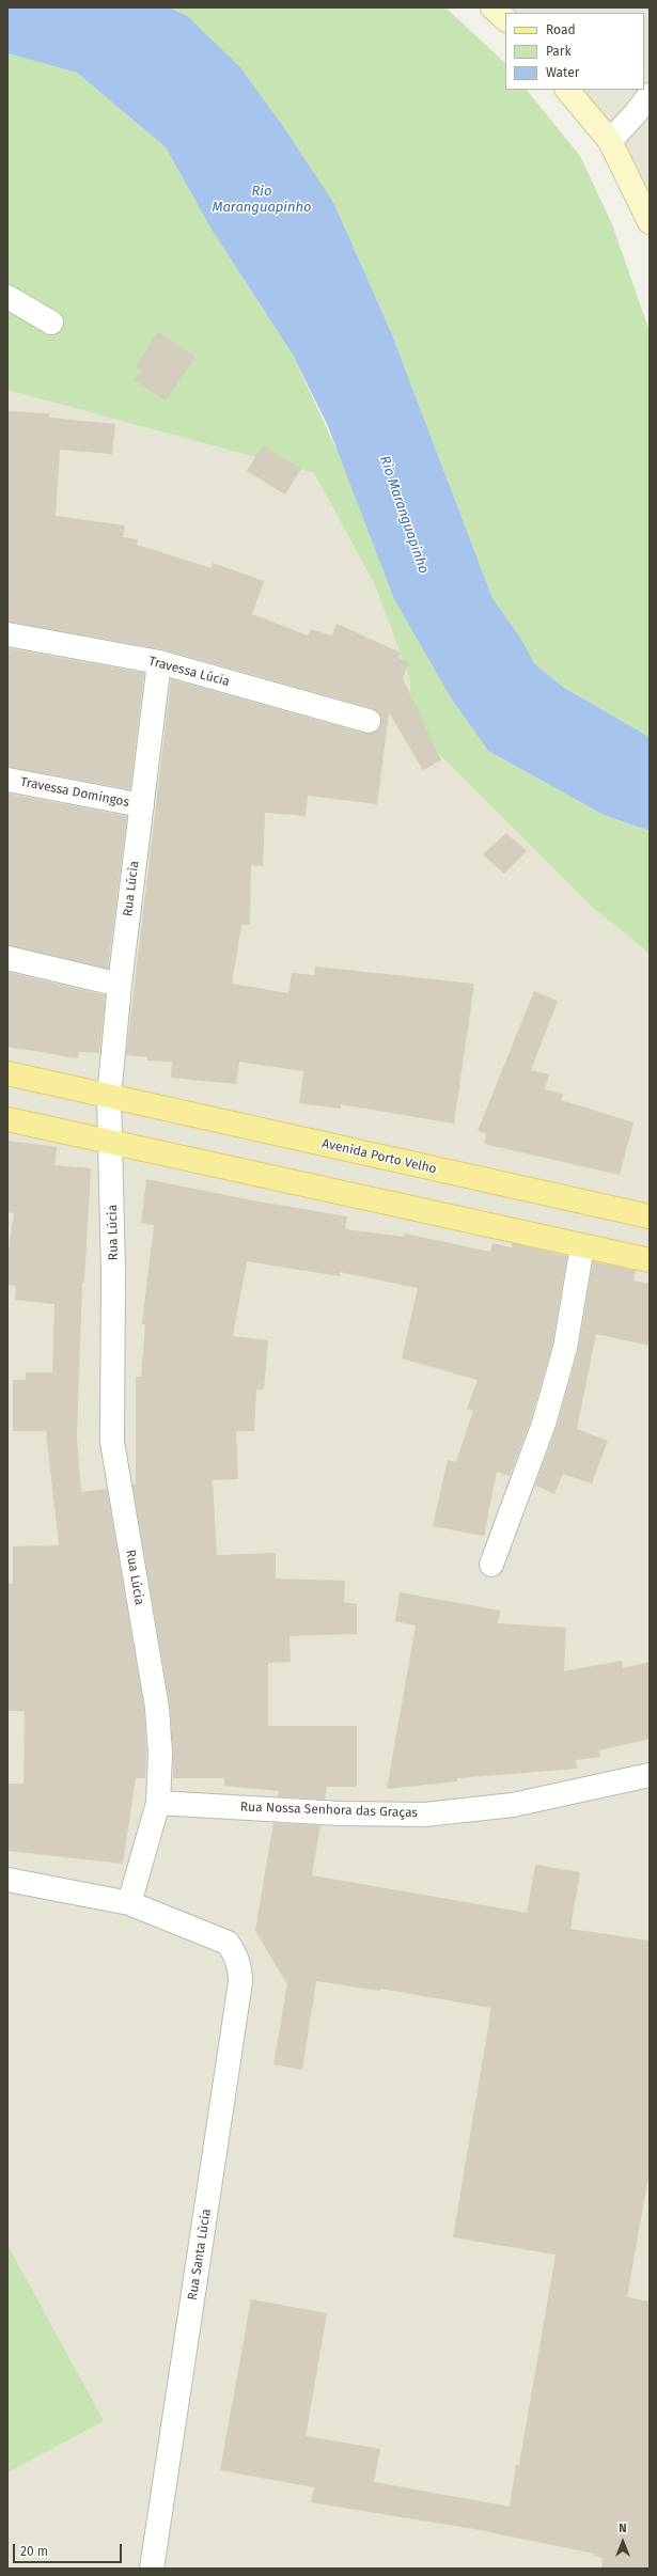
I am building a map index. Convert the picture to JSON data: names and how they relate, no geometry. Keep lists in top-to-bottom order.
{
  "streets": {
    "main road": ["Avenida Porto Velho"],
    "street": [
      "Travessa Lúcia",
      "Travessa Domingos",
      "Rua Lúcia",
      "Rua Nossa Senhora das Graças",
      "Rua Santa Lùcia"
    ]
  },
  "crossings": [
    ["Travessa Lúcia", "Rua Lúcia"],
    ["Travessa Domingos", "Rua Lúcia"],
    ["Rua Lúcia", "Avenida Porto Velho"],
    ["Rua Lúcia", "Rua Nossa Senhora das Graças"]
  ],
  "water": ["Rio Maranguapinho"],
  "legend": ["Road", "Park", "Water"],
  "scale_bar": "20 m",
  "north": "top"
}
